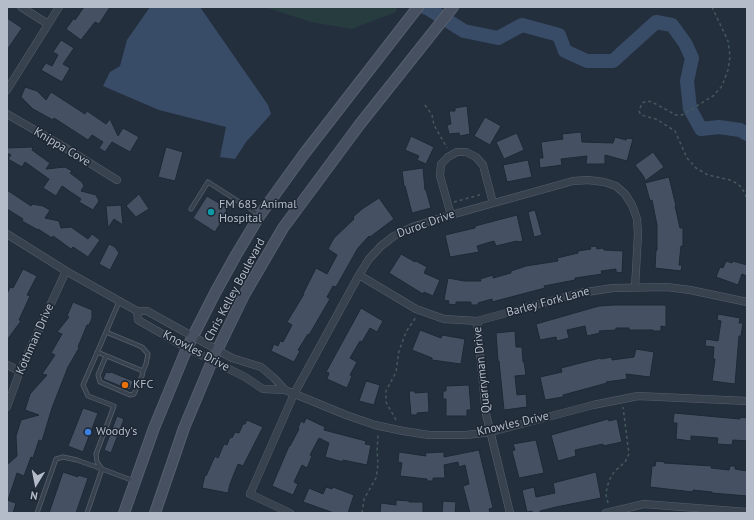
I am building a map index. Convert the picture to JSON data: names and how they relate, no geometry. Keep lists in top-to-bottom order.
{
  "streets": {
    "main road": ["Chris Kelley Boulevard"],
    "street": [
      "Knippa Cove",
      "Duroc Drive",
      "Barley Fork Lane",
      "Kothman Drive",
      "Knowles Drive",
      "Quarryman Drive"
    ]
  },
  "crossings": [
    ["Duroc Drive", "Barley Fork Lane"],
    ["Duroc Drive", "Knowles Drive"],
    ["Chris Kelley Boulevard", "Knowles Drive"],
    ["Barley Fork Lane", "Quarryman Drive"],
    ["Kothman Drive", "Knowles Drive"],
    ["Knowles Drive", "Quarryman Drive"]
  ],
  "places": ["FM 685 Animal Hospital", "KFC", "Woody's"],
  "north": "bottom"
}
